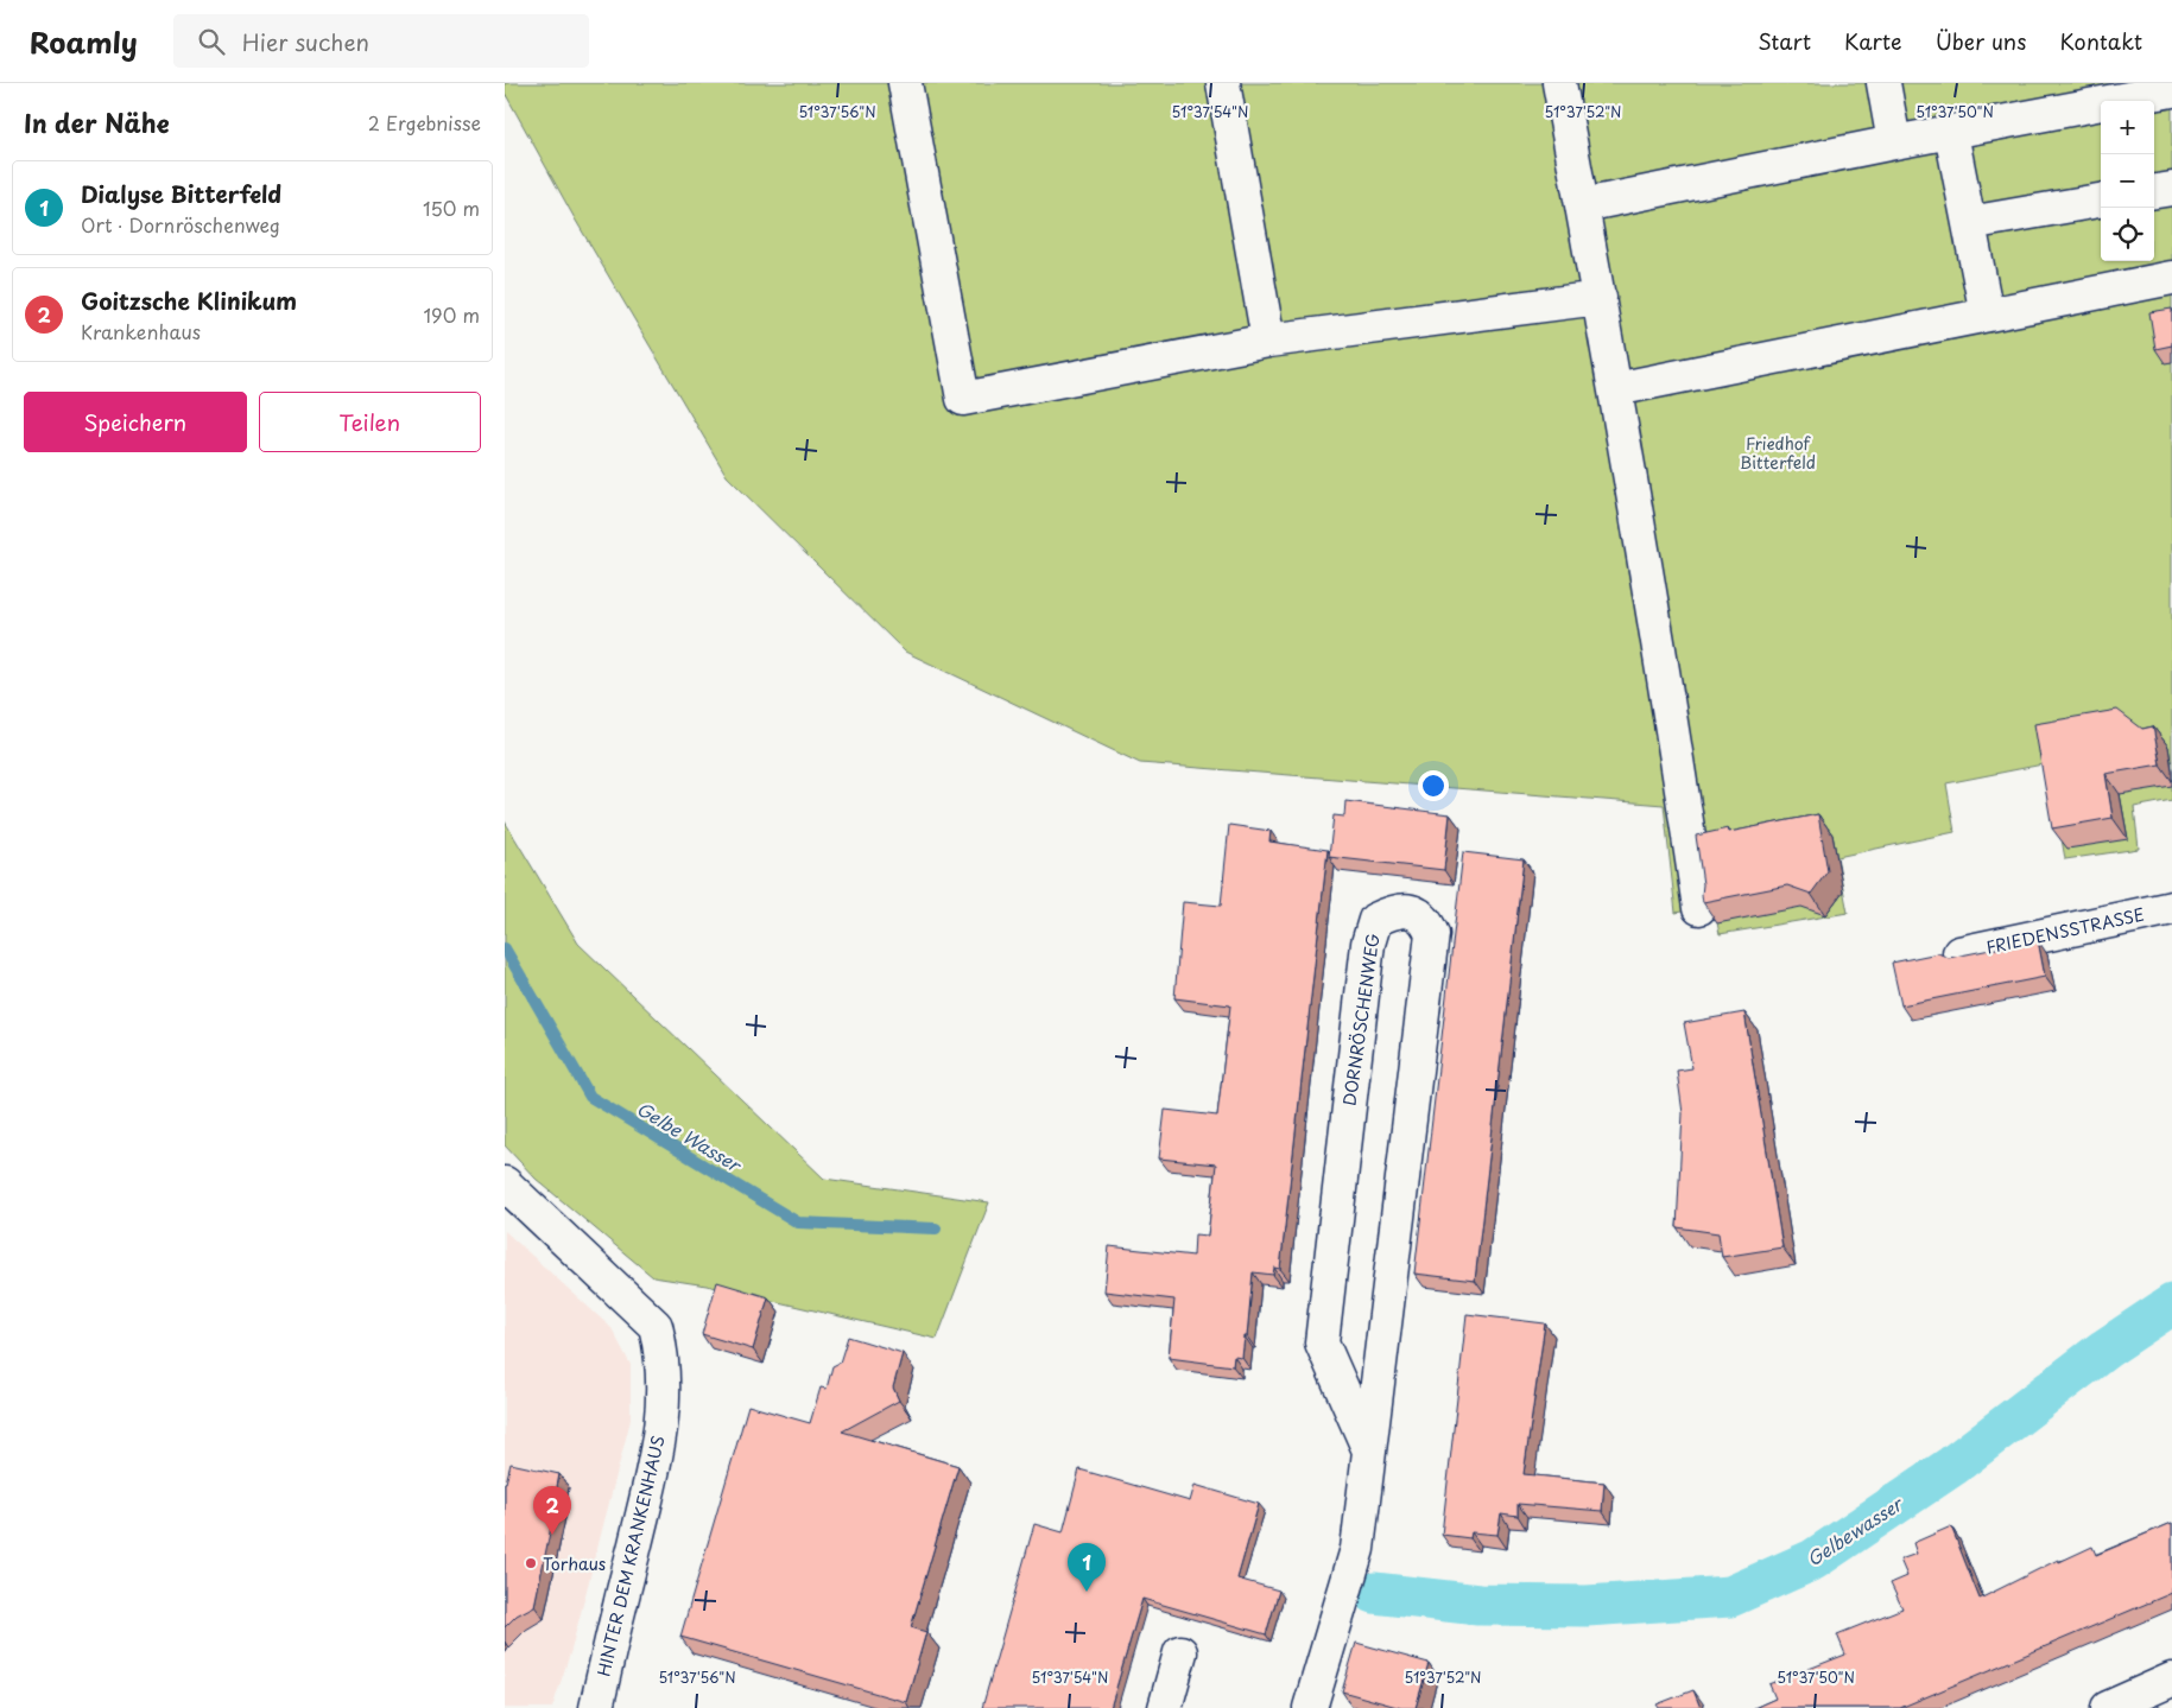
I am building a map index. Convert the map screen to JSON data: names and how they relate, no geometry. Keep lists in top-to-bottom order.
{
  "streets": {
    "street": ["FRIEDENSSTRASSE", "DORNRÖSCHENWEG", "HINTER DEM KRANKENHAUS"]
  },
  "water": ["Gelbe Wasser", "Gelbewasser"],
  "parks": ["Friedhof Bitterfeld"],
  "places": ["Torhaus"],
  "page": {
    "header": "Roamly",
    "search": "Hier suchen",
    "nav": [
      "Start",
      "Karte",
      "Über uns",
      "Kontakt"
    ],
    "heading": ["In der Nähe", "2 Ergebnisse"],
    "map_buttons": ["+", "−"],
    "list": [
      {
        "mark": "1",
        "name": "Dialyse Bitterfeld",
        "note": "Ort · Dornröschenweg",
        "value": "150 m"
      },
      {
        "mark": "2",
        "name": "Goitzsche Klinikum",
        "note": "Krankenhaus",
        "value": "190 m"
      }
    ],
    "buttons": ["Speichern", "Teilen"],
    "pins": ["2", "1"]
  },
  "coordinates": [
    "51°37'56\"N",
    "51°37'54\"N",
    "51°37'52\"N",
    "51°37'50\"N"
  ]
}
